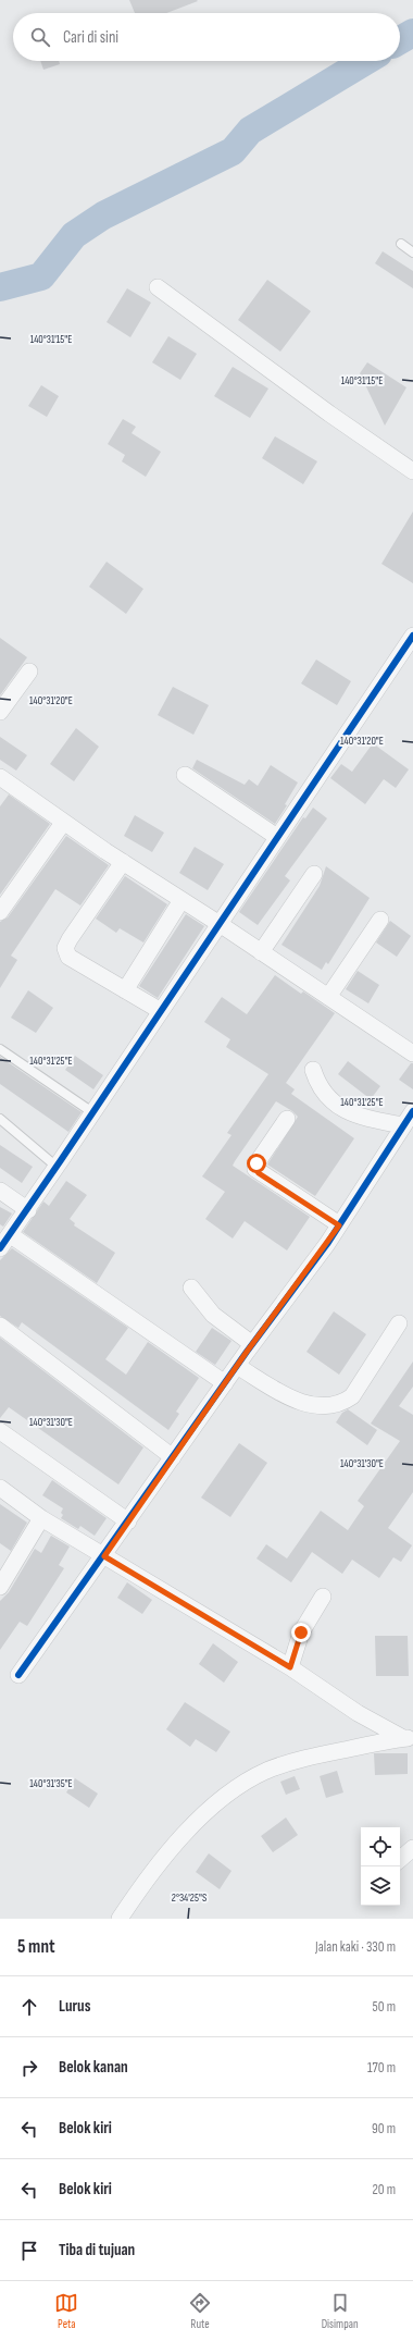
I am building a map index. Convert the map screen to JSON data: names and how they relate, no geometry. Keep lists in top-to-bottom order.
{
  "page": {
    "search": "Cari di sini",
    "heading": ["5 mnt", "Jalan kaki · 330 m"],
    "list": [
      ["Lurus", "50 m"],
      ["Belok kanan", "170 m"],
      ["Belok kiri", "90 m"],
      ["Belok kiri", "20 m"],
      "Tiba di tujuan"
    ],
    "nav": ["Peta", "Rute", "Disimpan"]
  },
  "coordinates": [
    "140°31'15\"E",
    "140°31'20\"E",
    "140°31'25\"E",
    "140°31'30\"E",
    "140°31'35\"E",
    "2°34'25\"S"
  ]
}
